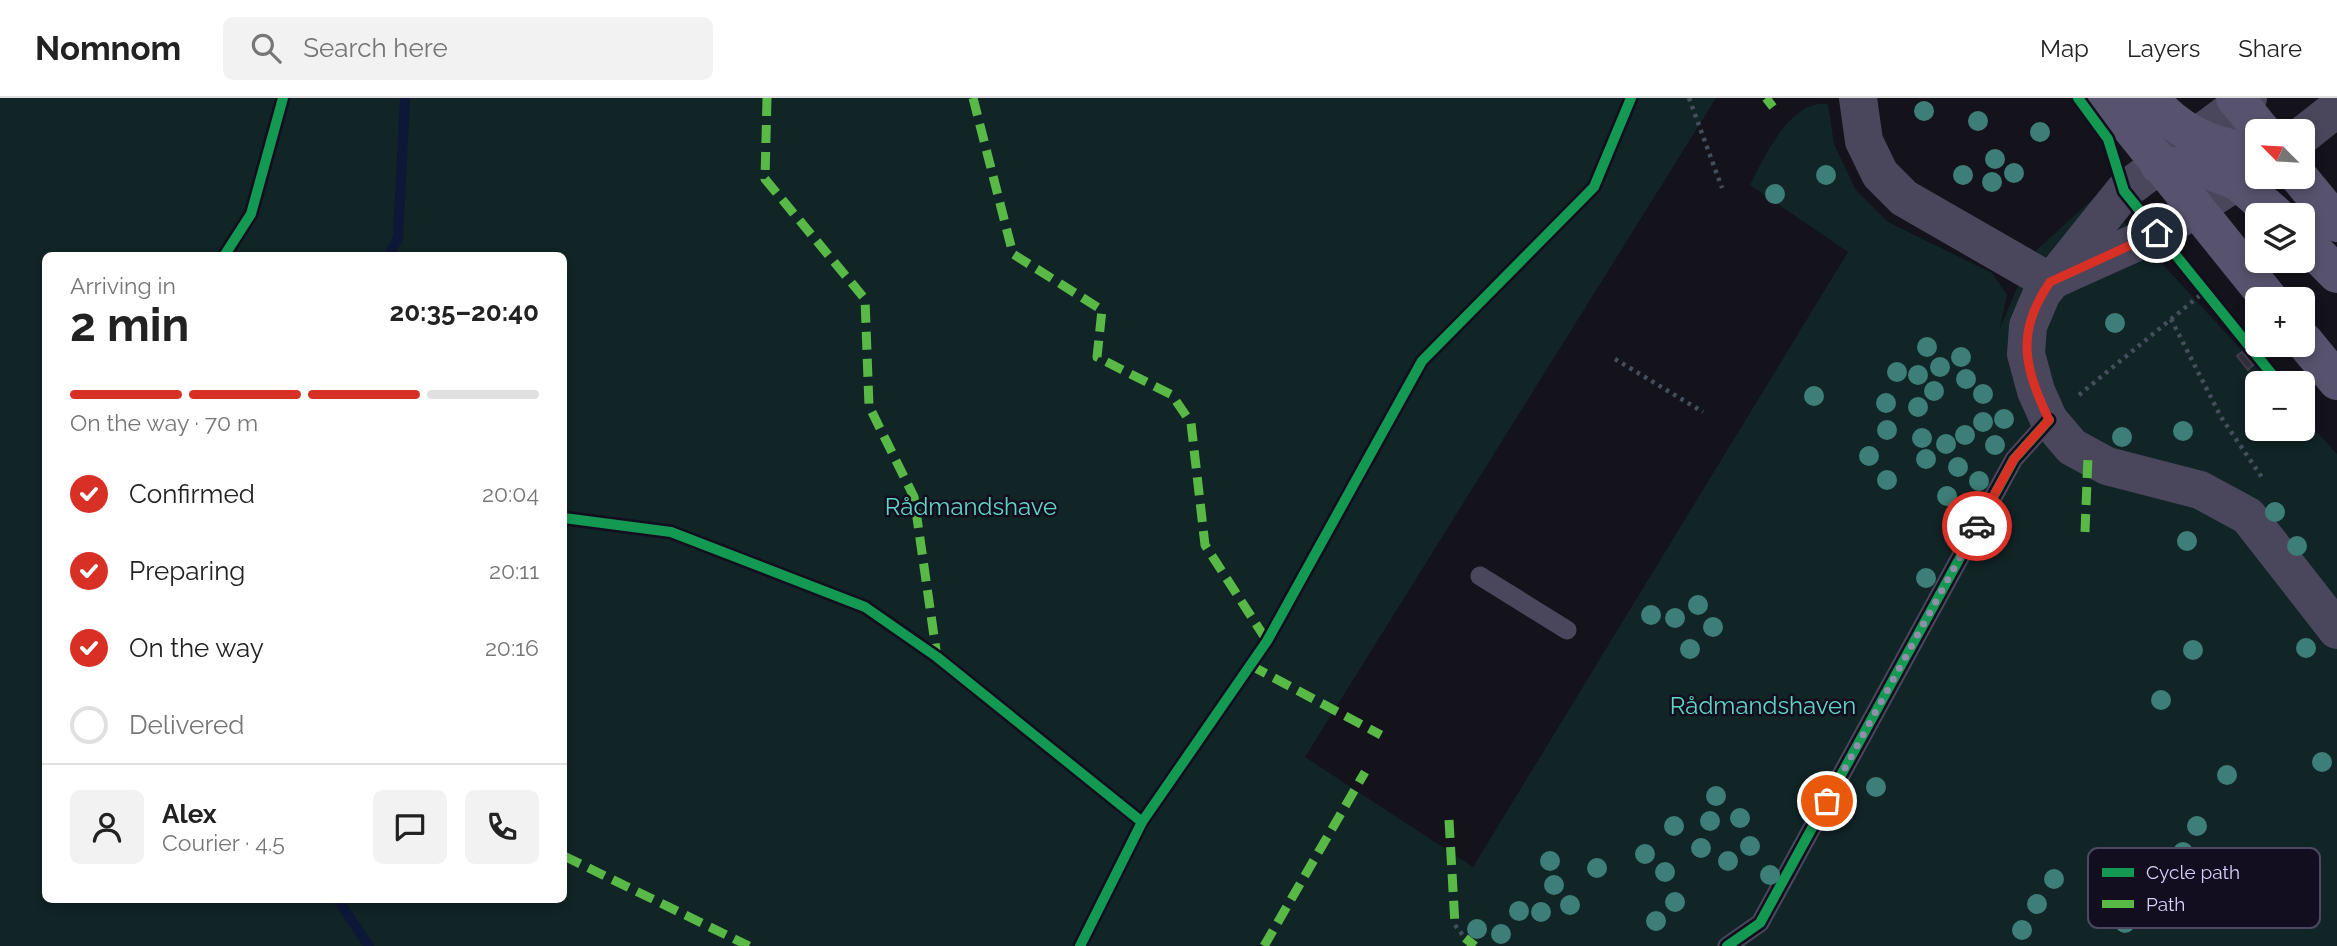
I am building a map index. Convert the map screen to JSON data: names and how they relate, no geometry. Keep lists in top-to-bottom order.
{
  "parks": ["Rådmandshave", "Rådmandshaven"],
  "legend": ["Cycle path", "Path"],
  "north": "top left",
  "page": {
    "header": "Nomnom",
    "search": "Search here",
    "nav": ["Map", "Layers", "Share"],
    "map_buttons": ["+", "−"],
    "heading": ["2 min", "Arriving in", "20:35–20:40"],
    "panel": ["Alex", "Courier · 4.5"],
    "bar": "On the way · 70 m",
    "list": [
      ["Confirmed", "20:04"],
      ["Preparing", "20:11"],
      ["On the way", "20:16"],
      "Delivered"
    ]
  }
}
